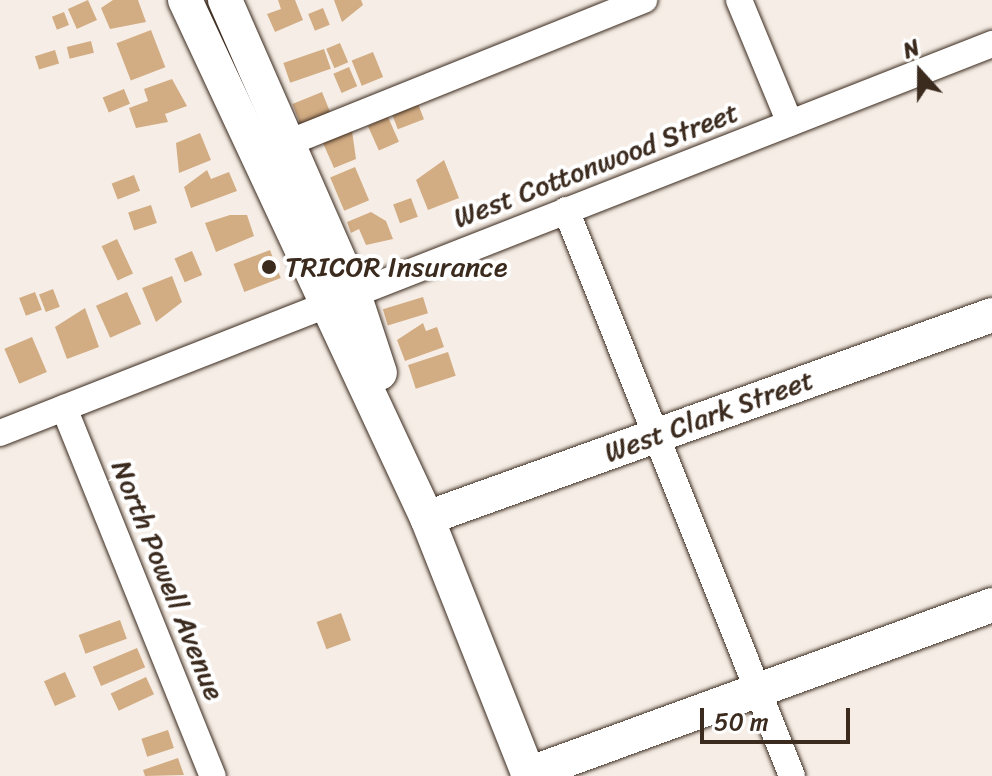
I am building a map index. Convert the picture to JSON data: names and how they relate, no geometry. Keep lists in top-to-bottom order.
{
  "streets": {
    "main road": ["West Clark Street"],
    "street": ["West Cottonwood Street", "North Powell Avenue"]
  },
  "crossings": [
    ["West Cottonwood Street", "North Powell Avenue"]
  ],
  "places": ["TRICOR Insurance"],
  "scale_bar": "50 m",
  "north": "top"
}
